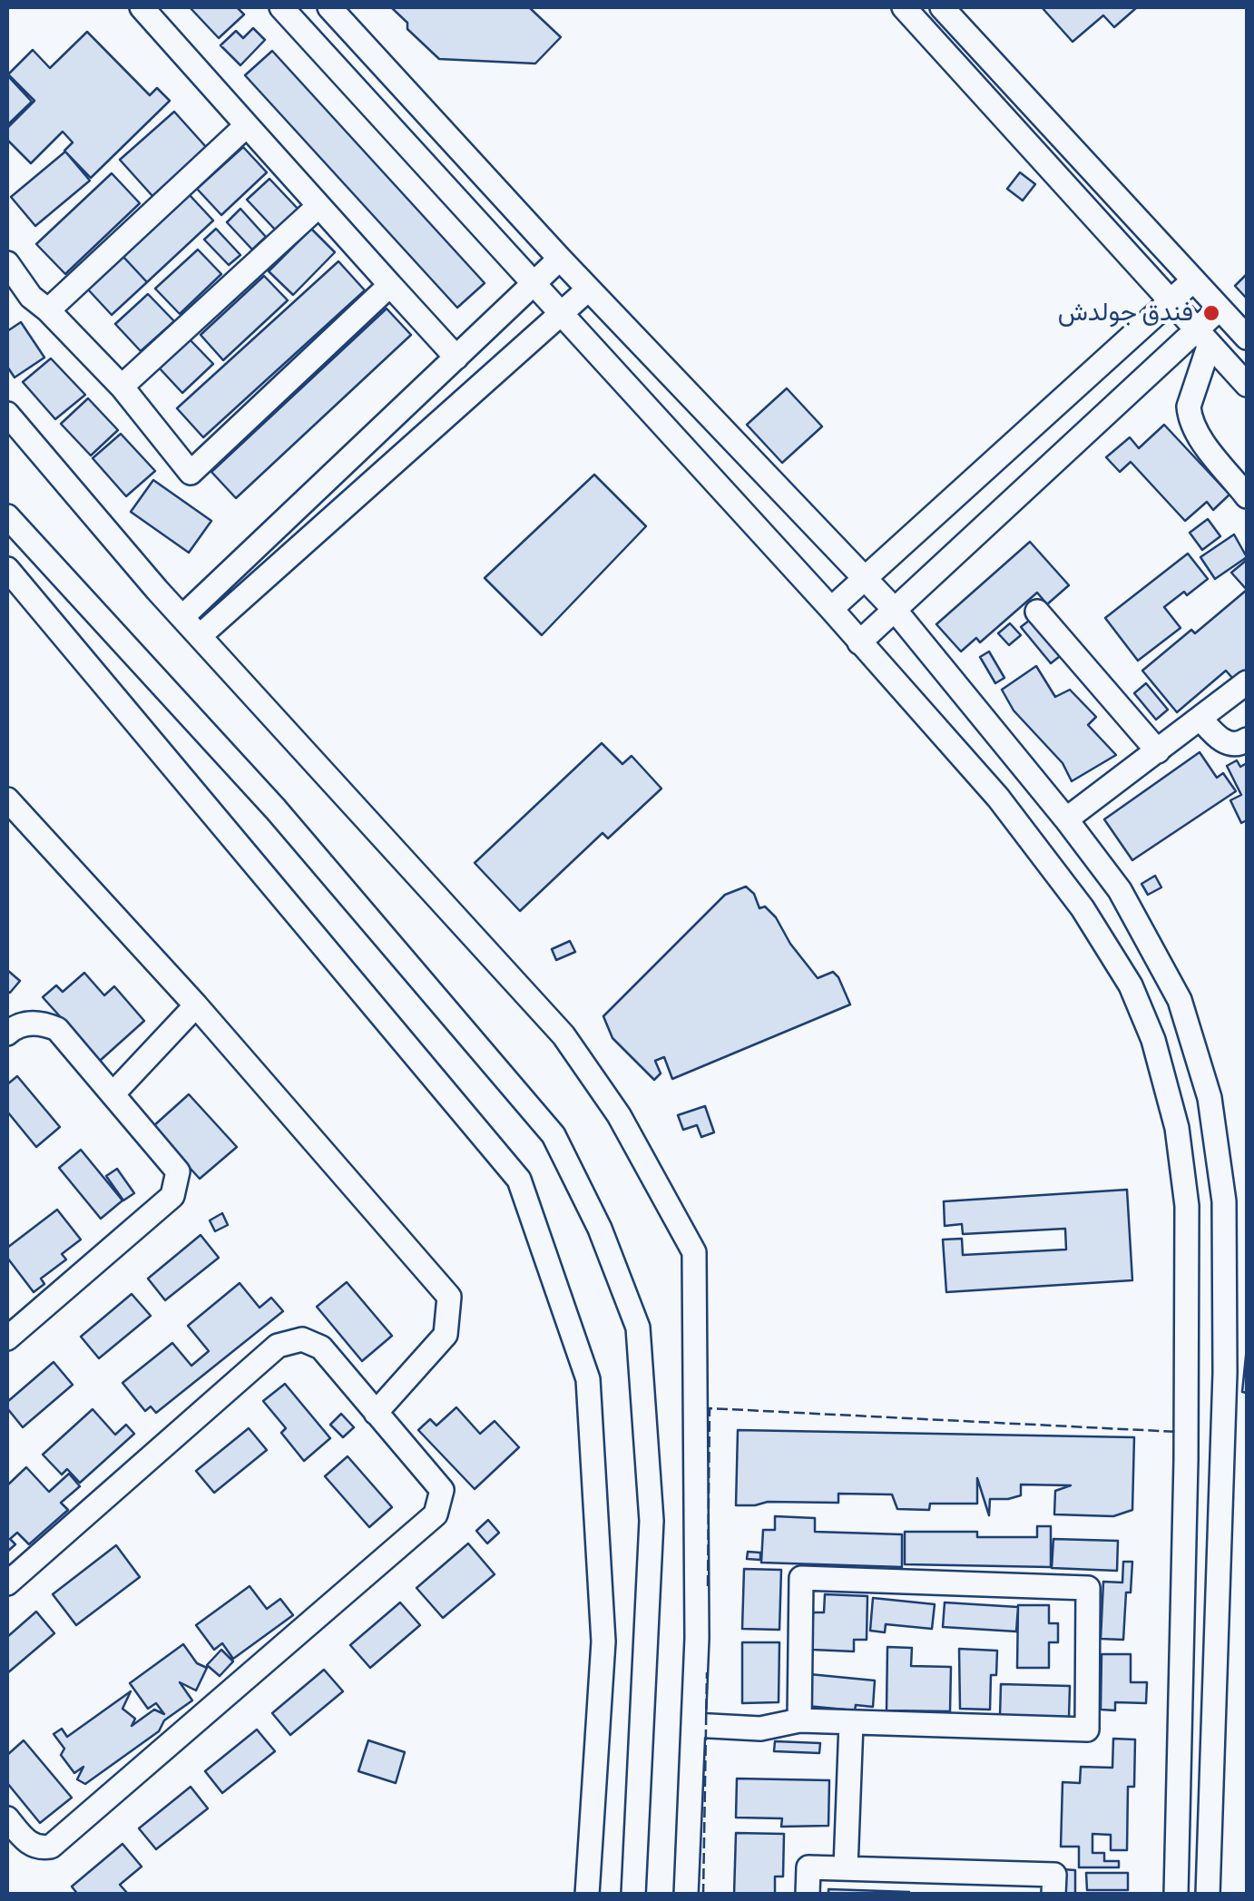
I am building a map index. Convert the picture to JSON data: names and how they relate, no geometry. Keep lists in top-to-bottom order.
{
  "places": ["فندق جولدش"]
}
